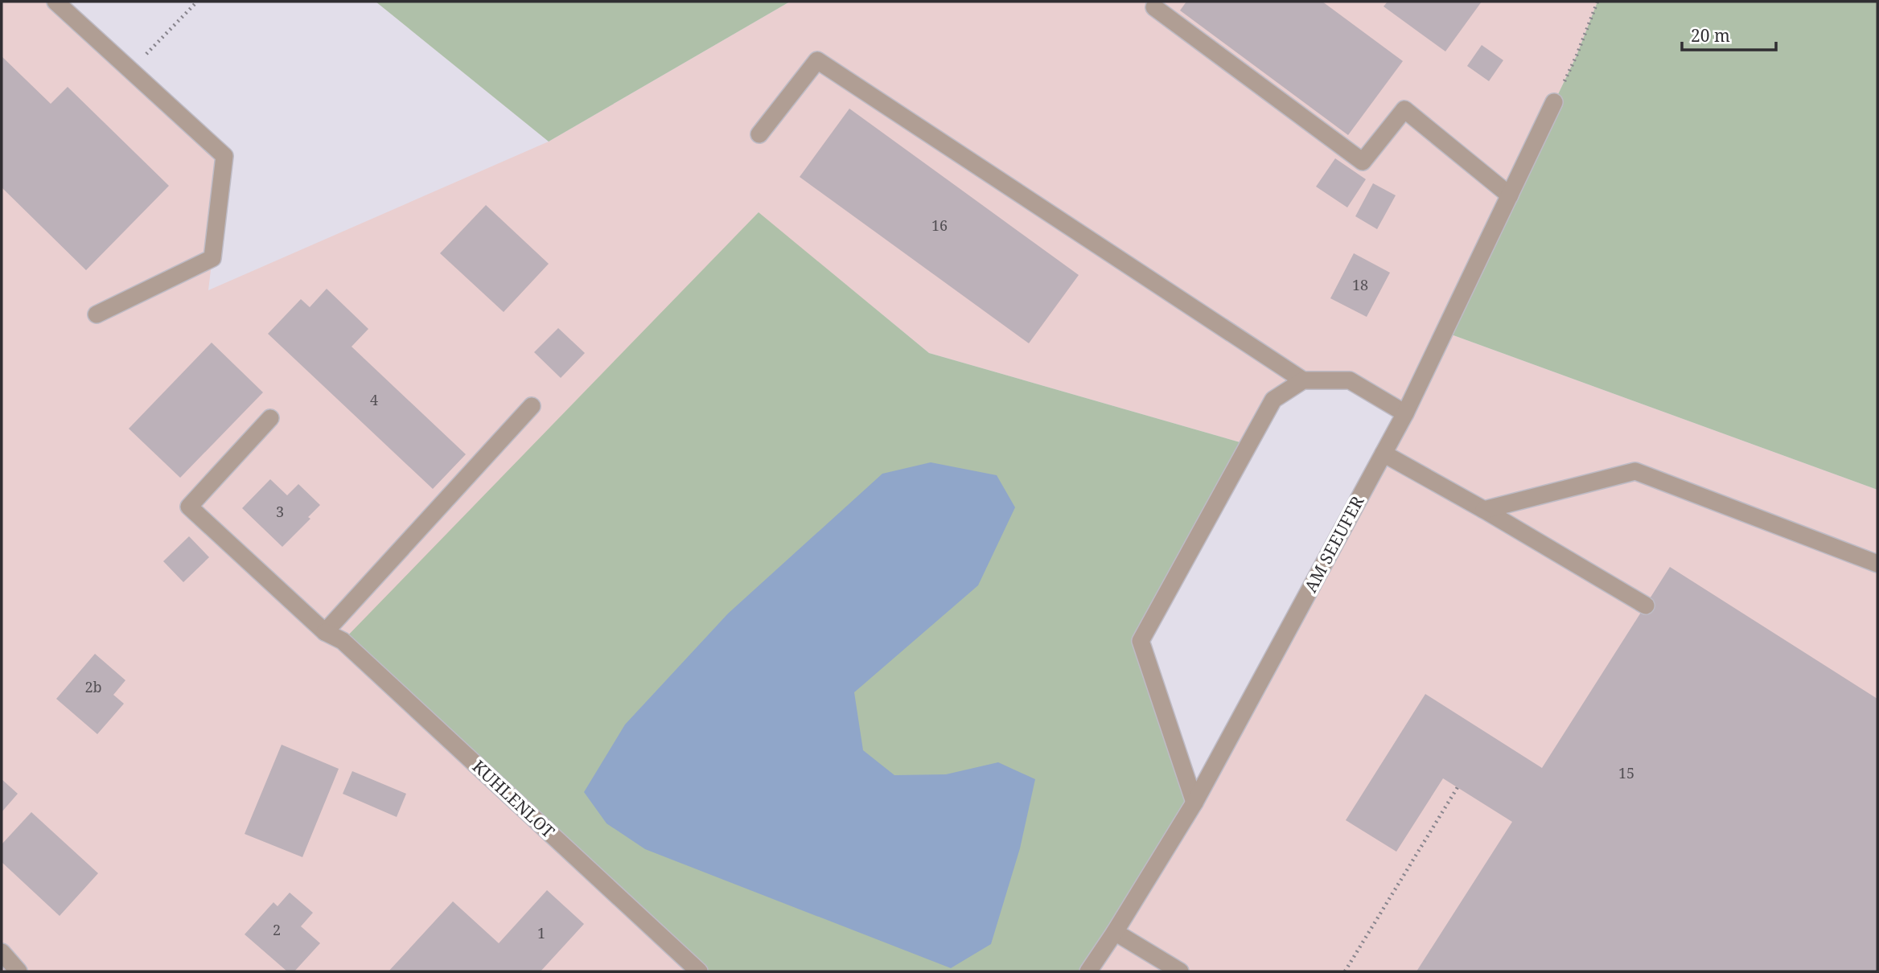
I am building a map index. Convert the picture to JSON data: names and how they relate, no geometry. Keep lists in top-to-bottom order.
{
  "streets": {
    "street": ["AM SEEUFER", "KUHLENLOT"]
  },
  "house_numbers": [
    "16",
    "18",
    "4",
    "3",
    "2b",
    "15",
    "2",
    "1"
  ],
  "scale_bar": "20 m"
}
